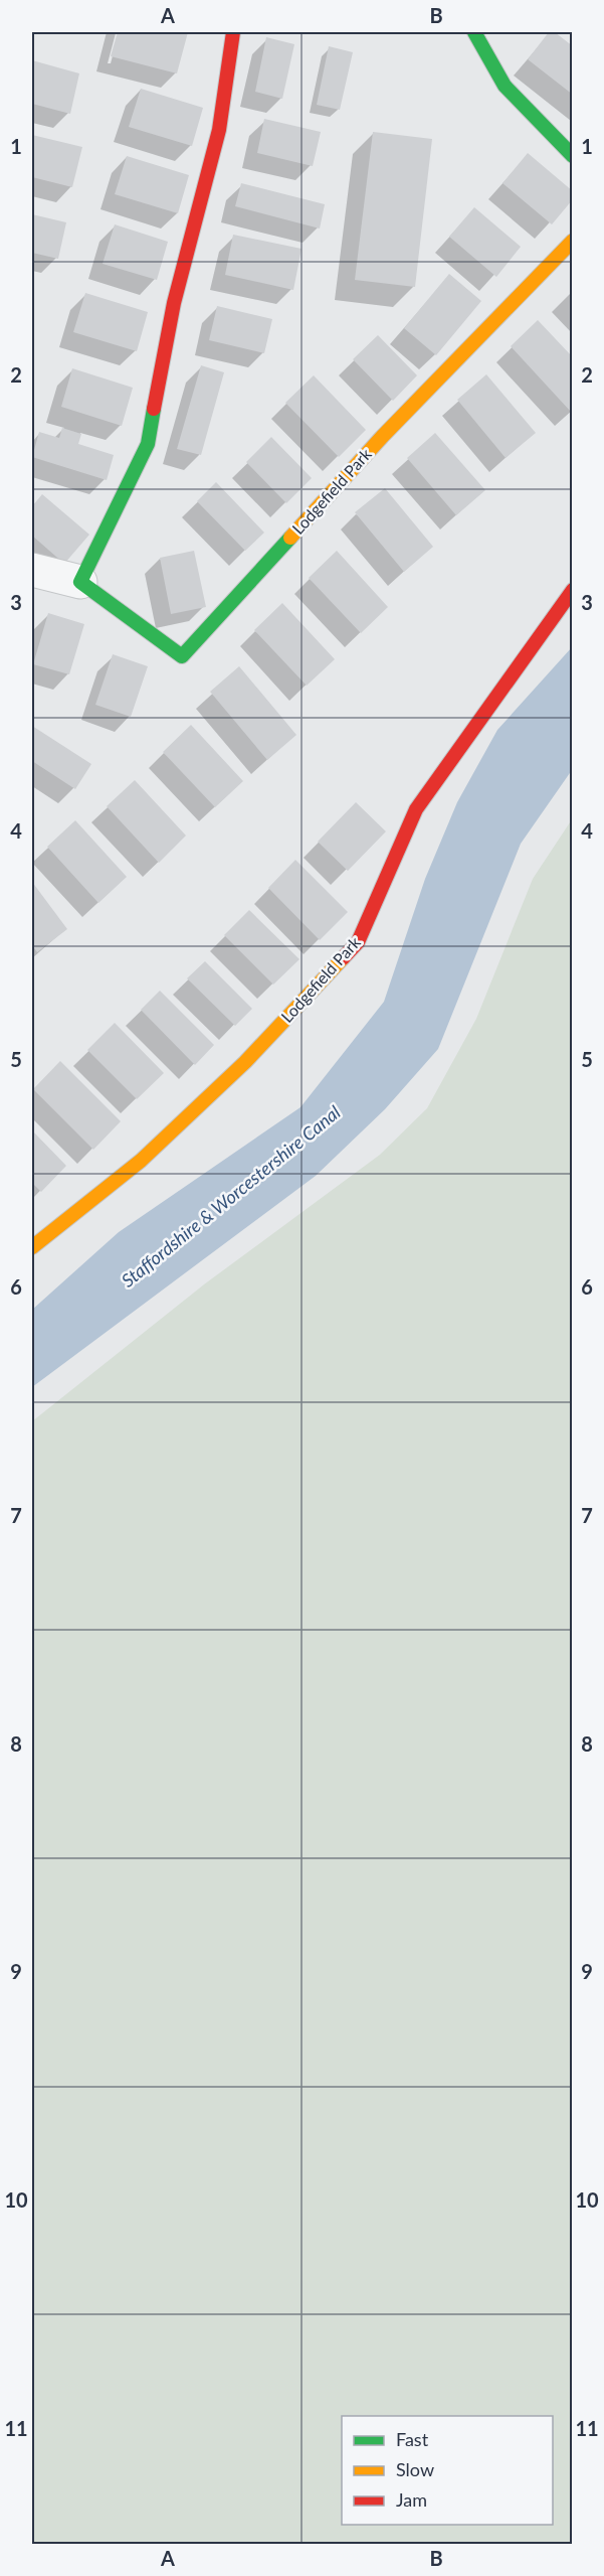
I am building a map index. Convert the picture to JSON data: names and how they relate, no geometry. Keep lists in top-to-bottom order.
{
  "streets": {
    "street": ["Lodgefield Park"]
  },
  "water": ["Staffordshire & Worcestershire Canal"],
  "legend": ["Fast", "Slow", "Jam"],
  "grid": {
    "columns": ["A", "B"],
    "rows": [
      "1",
      "2",
      "3",
      "4",
      "5",
      "6",
      "7",
      "8",
      "9",
      "10",
      "11"
    ]
  }
}
